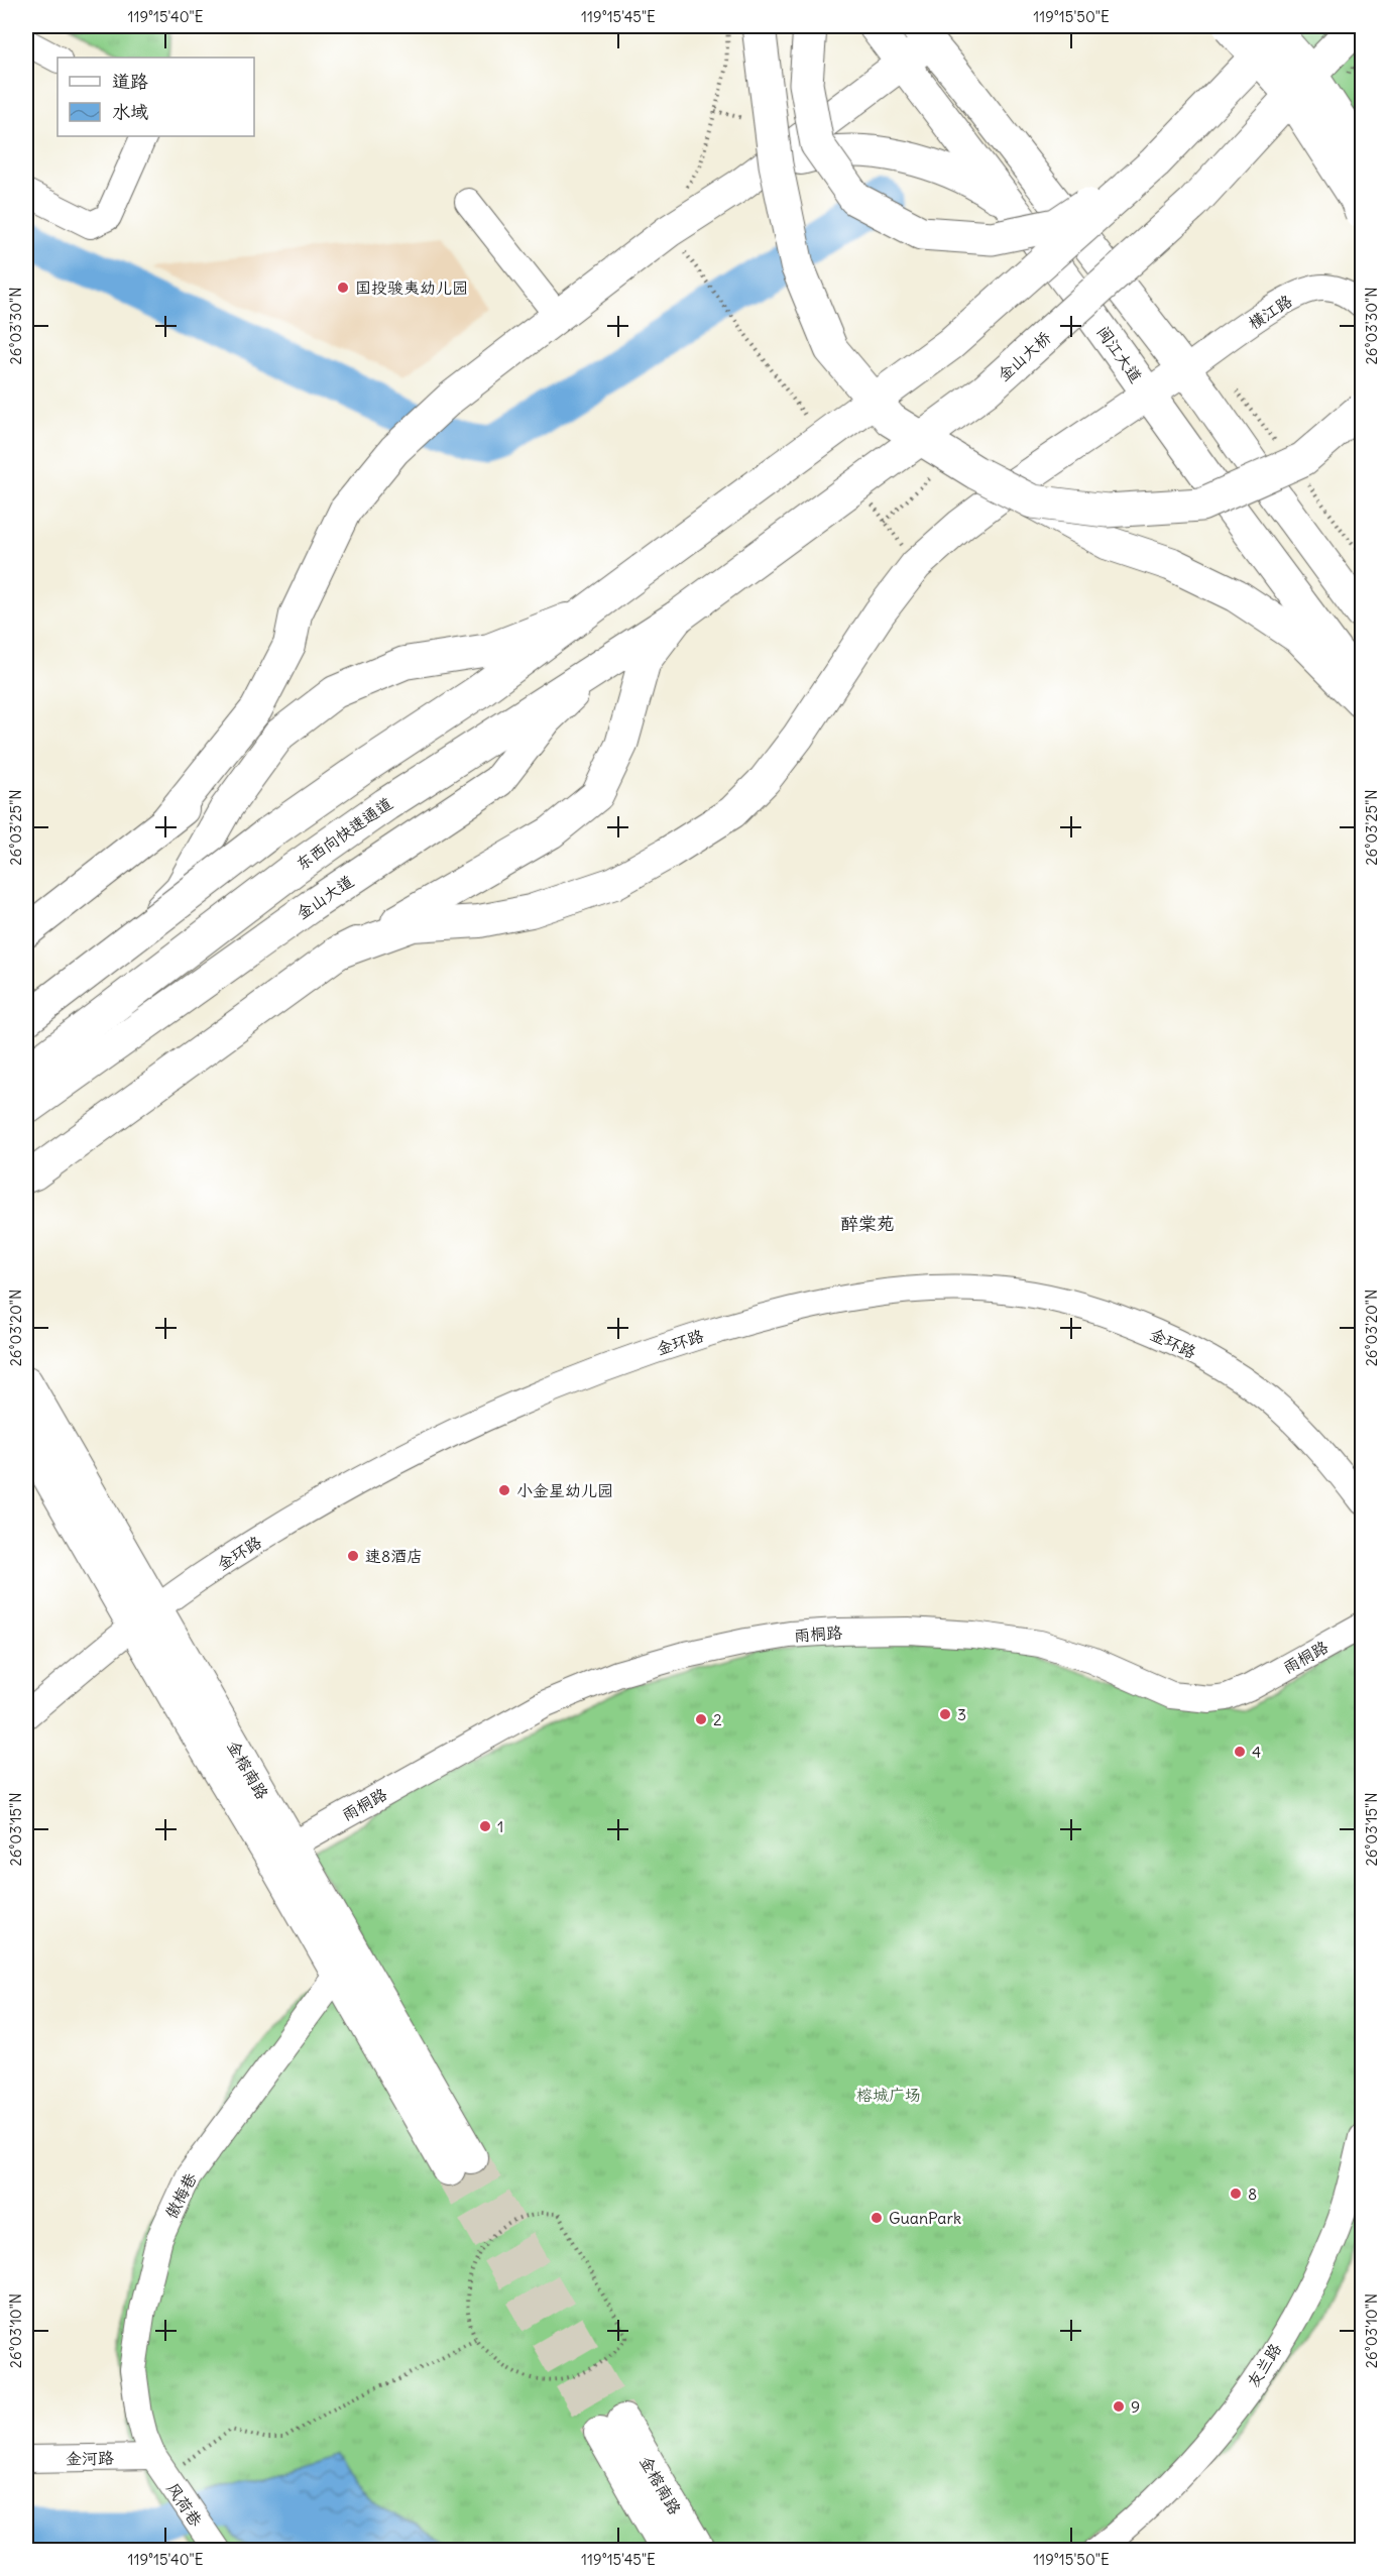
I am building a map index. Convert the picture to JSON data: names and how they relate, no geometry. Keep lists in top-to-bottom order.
{
  "streets": {
    "highway": ["金山大桥", "东西向快速通道"],
    "main road": ["闽江大道", "金山大道", "金榕南路"],
    "street": [
      "横江路",
      "金环路",
      "雨桐路",
      "傲梅巷",
      "友兰路",
      "金河路",
      "风荷巷"
    ]
  },
  "crossings": [
    ["金山大桥", "东西向快速通道"],
    ["东西向快速通道", "金山大道"],
    ["金环路", "金榕南路"],
    ["雨桐路", "金榕南路"],
    ["金榕南路", "傲梅巷"],
    ["傲梅巷", "金河路"],
    ["傲梅巷", "风荷巷"],
    ["金河路", "风荷巷"]
  ],
  "districts": ["醉棠苑"],
  "parks": ["榕城广场"],
  "places": [
    "国投骏夷幼儿园",
    "小金星幼儿园",
    "速8酒店",
    "3",
    "2",
    "4",
    "1",
    "8",
    "GuanPark",
    "9"
  ],
  "legend": ["道路", "水域"],
  "coordinates": [
    "119°15'40\"E",
    "119°15'45\"E",
    "119°15'50\"E",
    "26°03'30\"N",
    "26°03'25\"N",
    "26°03'20\"N",
    "26°03'15\"N",
    "26°03'10\"N"
  ]
}
